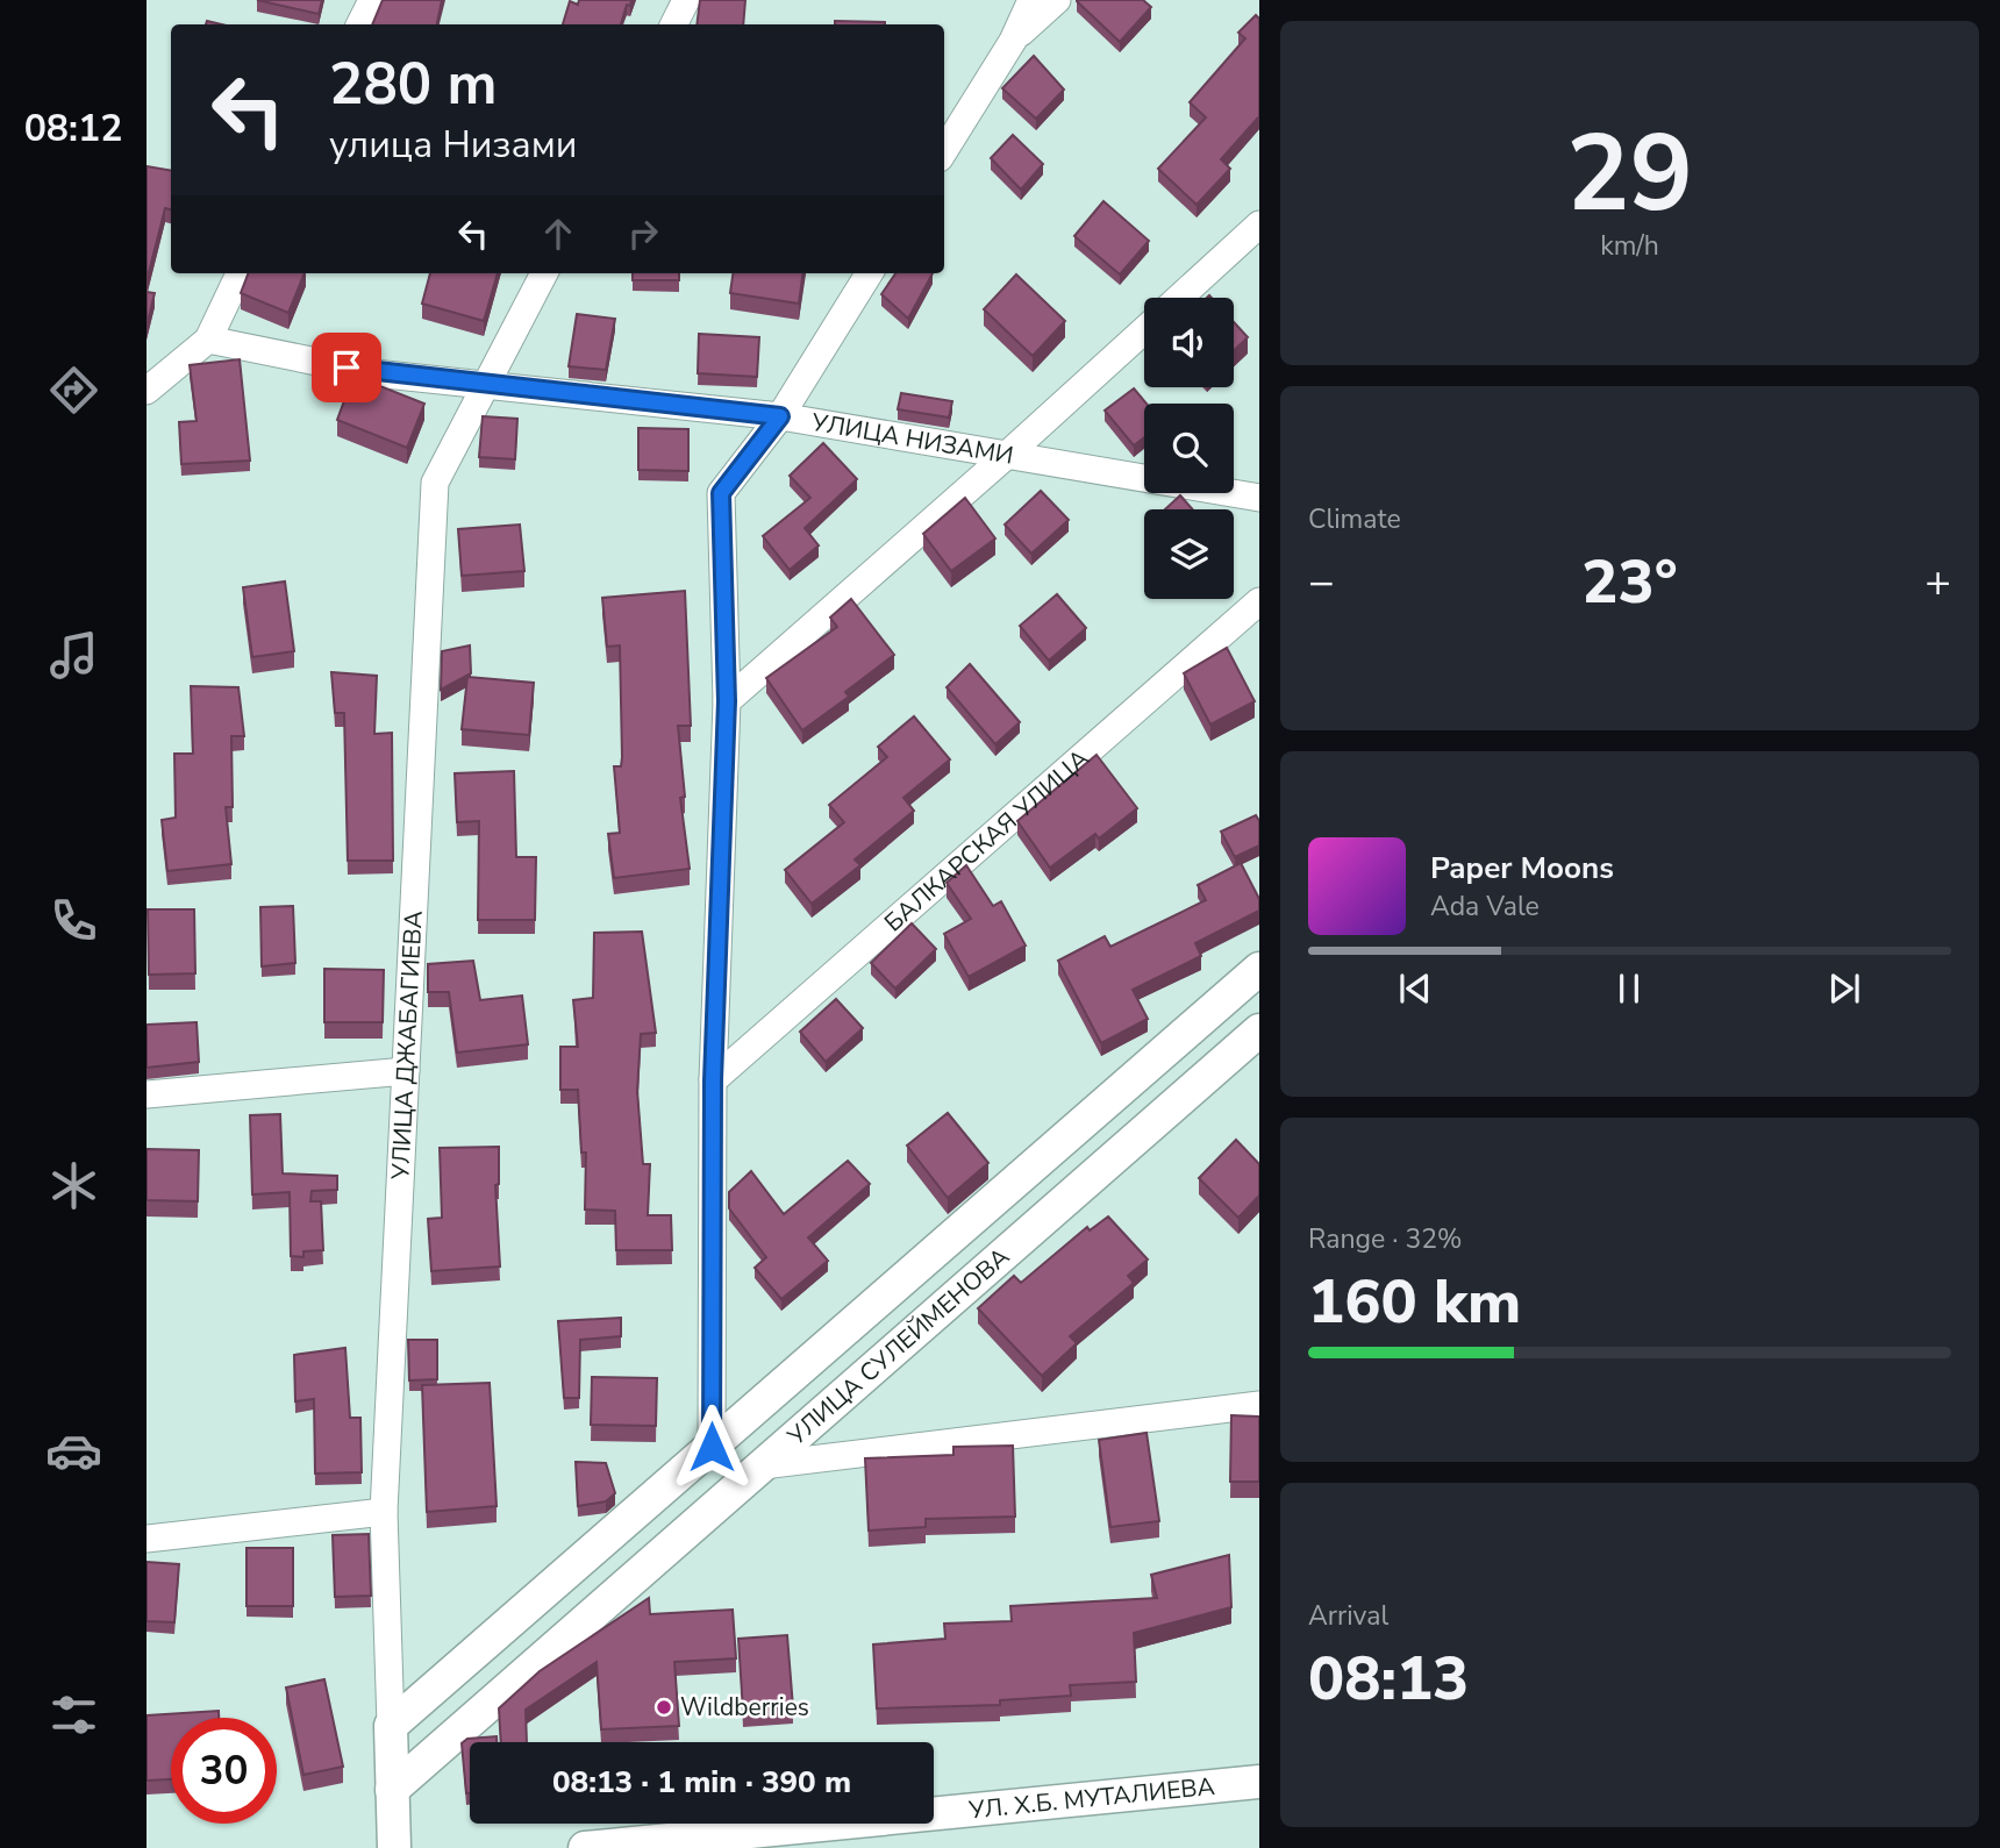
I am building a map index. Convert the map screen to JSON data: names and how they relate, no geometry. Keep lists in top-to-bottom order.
{
  "streets": {
    "main road": ["УЛИЦА ДЖАБАГИЕВА", "УЛИЦА СУЛЕЙМЕНОВА", "УЛ. Х.Б. МУТАЛИЕВА"],
    "street": ["УЛИЦА НИЗАМИ", "БАЛКАРСКАЯ УЛИЦА"]
  },
  "crossings": [
    ["УЛИЦА НИЗАМИ", "УЛИЦА ДЖАБАГИЕВА"],
    ["УЛИЦА ДЖАБАГИЕВА", "УЛИЦА СУЛЕЙМЕНОВА"]
  ],
  "places": ["Wildberries"],
  "page": {
    "tabs": "08:12",
    "tile": [
      ["29", "km/h"],
      "Climate",
      ["Range · 32%", "160 km"],
      ["Arrival", "08:13"]
    ],
    "turn": ["280 m", "улица Низами"],
    "heat": ["−", "23°", "+"],
    "song": ["Paper Moons", "Ada Vale"],
    "limit": "30",
    "trip": "08:13 · 1 min · 390 m"
  }
}
